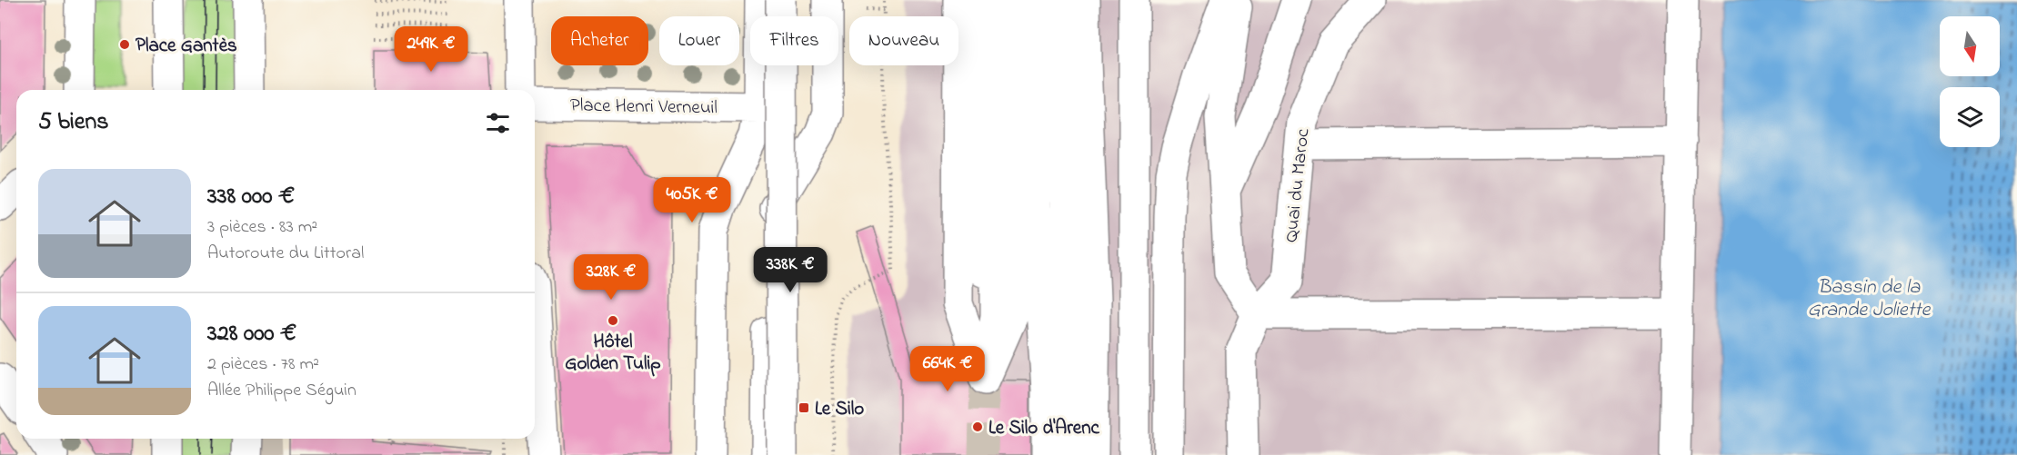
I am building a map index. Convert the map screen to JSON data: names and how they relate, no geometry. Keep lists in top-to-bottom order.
{
  "streets": {
    "main road": ["Place Henri Verneuil", "Quai du Maroc"]
  },
  "water": ["Bassin de la Grande Joliette"],
  "places": {
    "other": ["Place Gantès", "Hôtel Golden Tulip", "Le Silo d'Arenc"],
    "transit": ["Le Silo"]
  },
  "north": "bottom",
  "page": {
    "chip": [
      "Acheter",
      "Louer",
      "Filtres",
      "Nouveau"
    ],
    "price": [
      "249K €",
      "405K €",
      "338K €",
      "328K €",
      "664K €"
    ],
    "heading": "5 biens",
    "list": [
      {
        "name": "338 000 €",
        "note": "3 pièces · 83 m² · Autoroute du Littoral"
      },
      {
        "name": "328 000 €",
        "note": "2 pièces · 78 m² · Allée Philippe Séguin"
      }
    ]
  }
}
